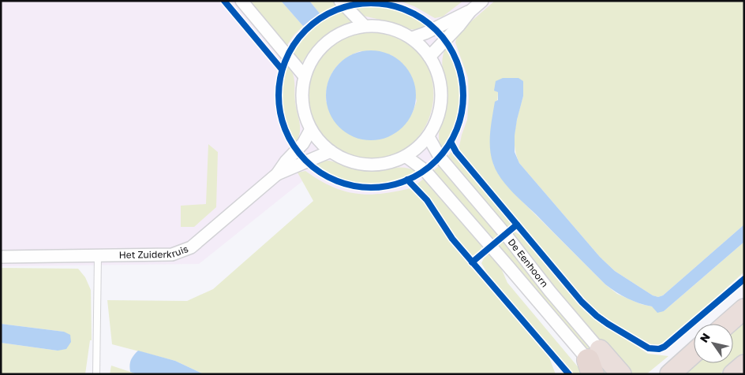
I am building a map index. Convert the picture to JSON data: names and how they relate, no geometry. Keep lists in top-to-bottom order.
{
  "streets": {
    "street": ["Het Zuiderkruis", "De Eenhoorn"]
  },
  "crossings": [
    ["Het Zuiderkruis", "De Eenhoorn"]
  ],
  "north": "top left"
}
